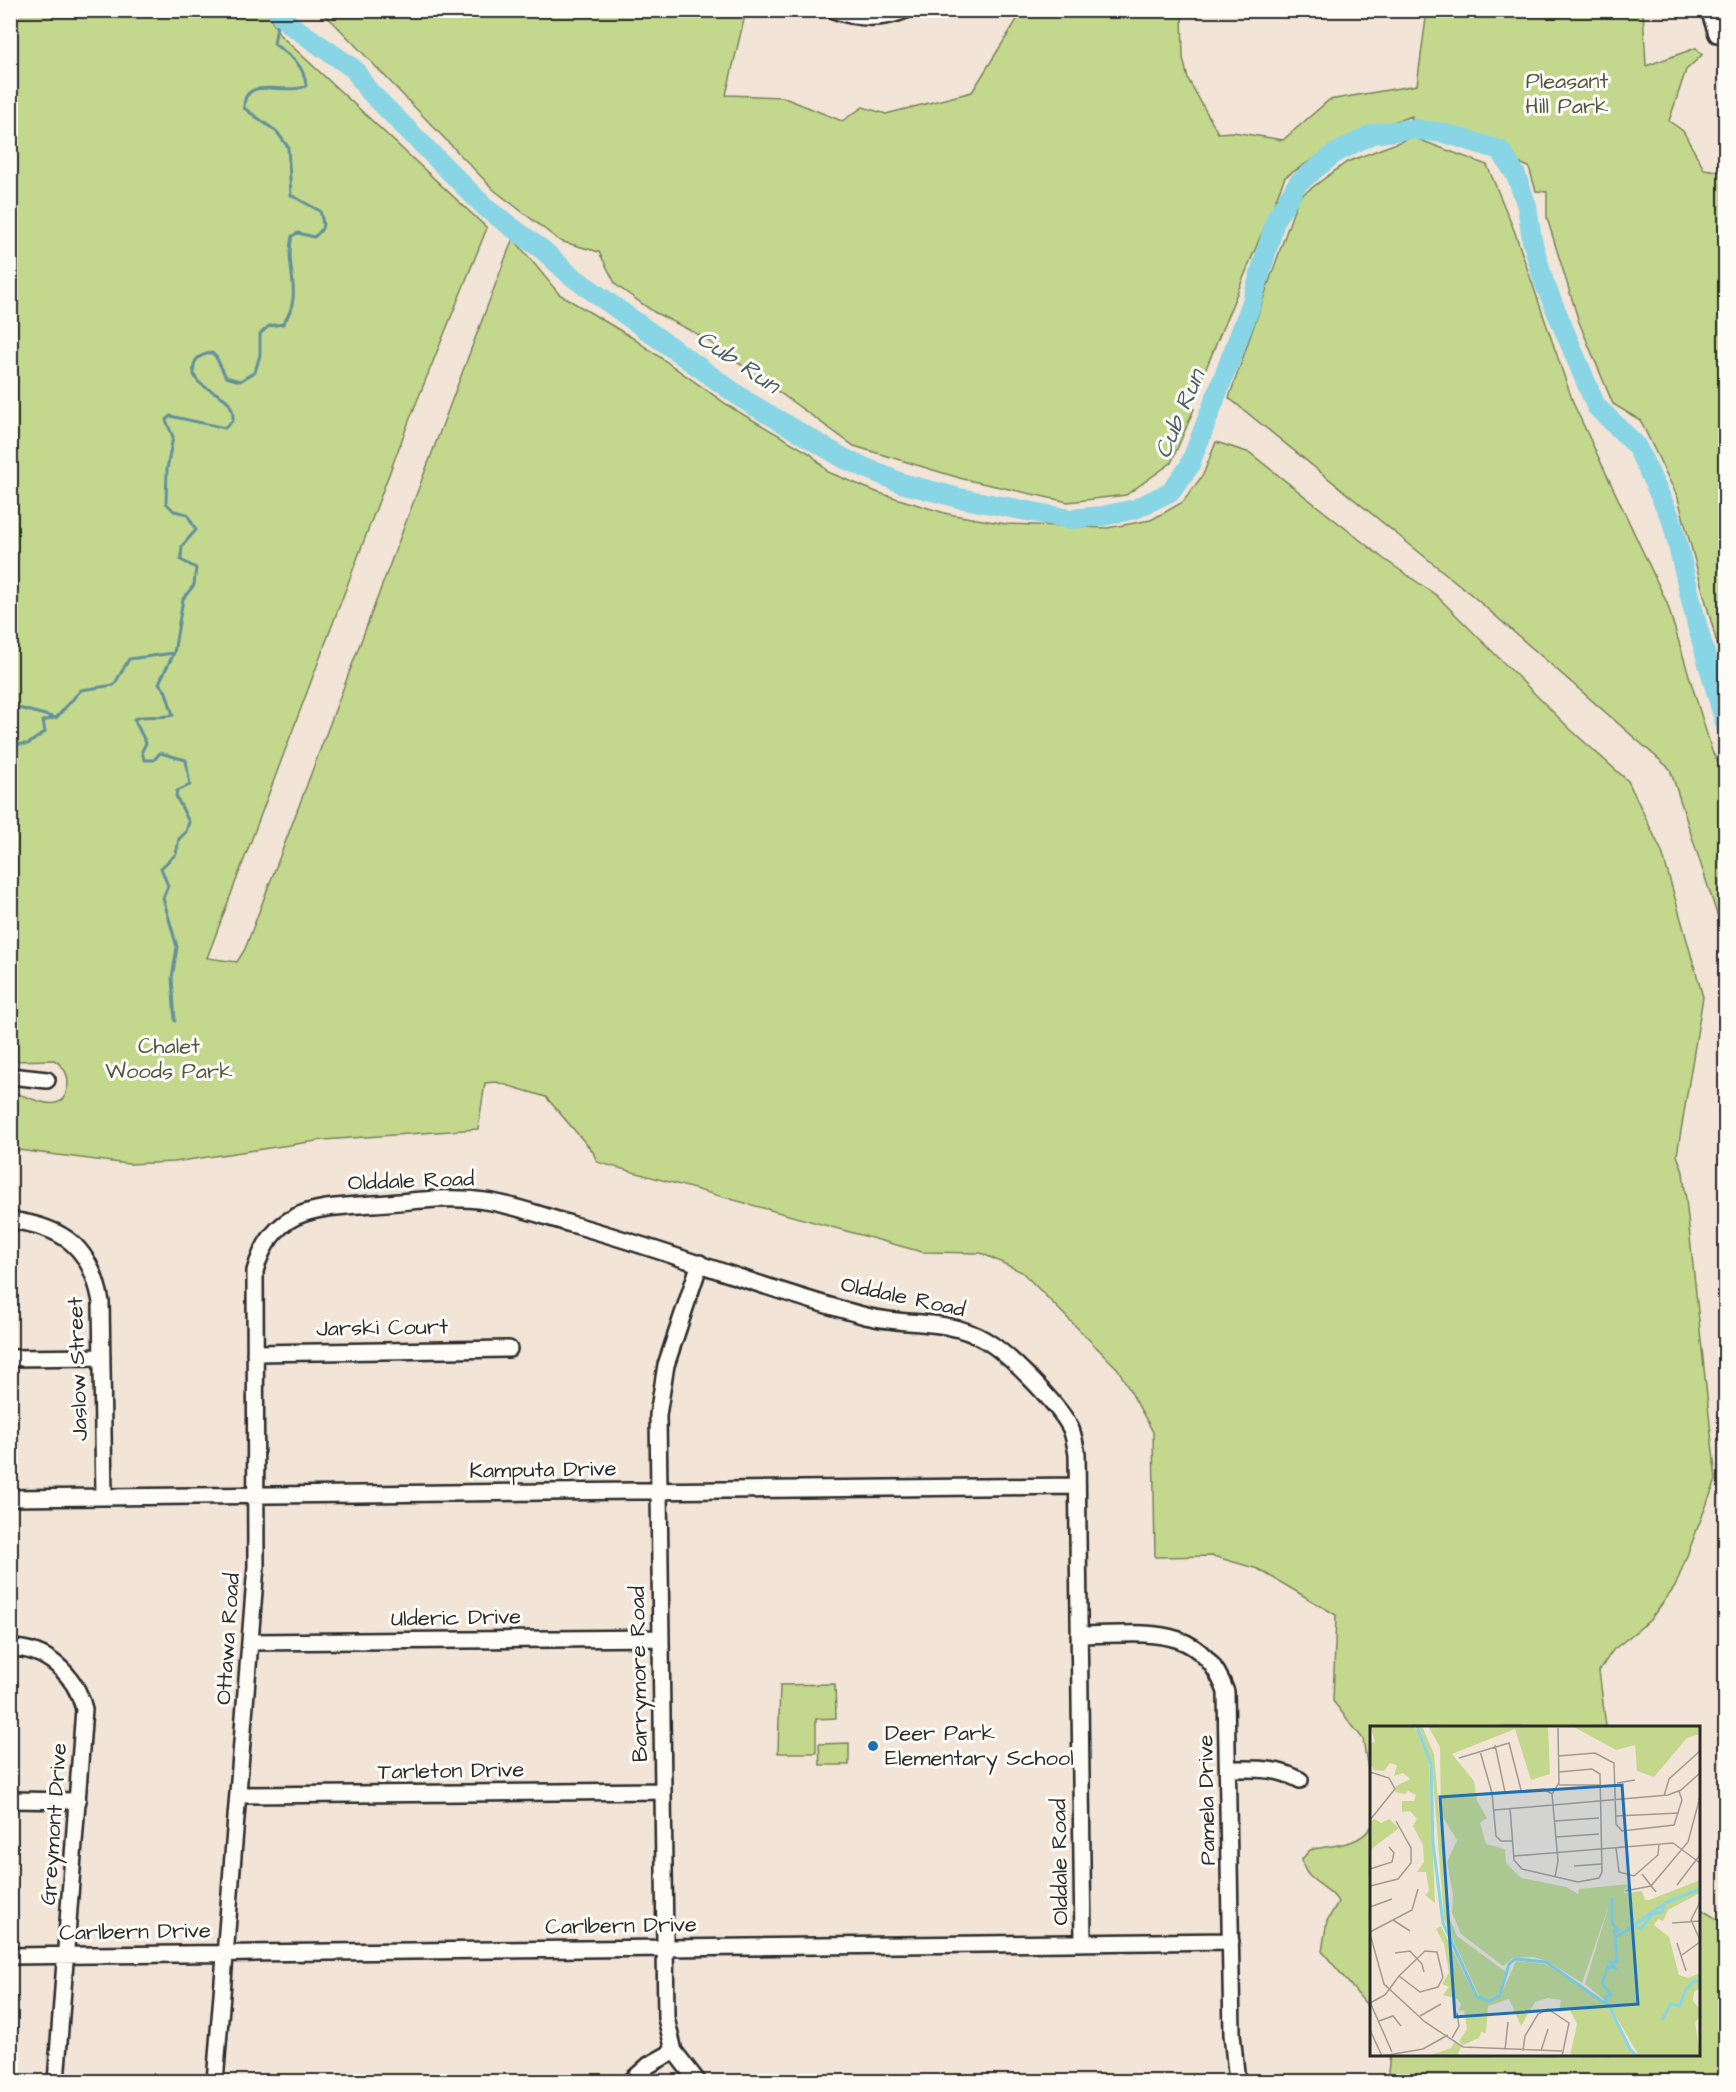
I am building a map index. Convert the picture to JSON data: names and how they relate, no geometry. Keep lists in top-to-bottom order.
{
  "streets": {
    "street": [
      "Olddale Road",
      "Jarski Court",
      "Jaslow Street",
      "Kamputa Drive",
      "Ulderic Drive",
      "Ottawa Road",
      "Barrymore Road",
      "Tarleton Drive",
      "Pamela Drive",
      "Greymont Drive",
      "Carlbern Drive"
    ]
  },
  "crossings": [
    ["Olddale Road", "Kamputa Drive"],
    ["Olddale Road", "Ottawa Road"],
    ["Olddale Road", "Barrymore Road"],
    ["Olddale Road", "Pamela Drive"],
    ["Olddale Road", "Carlbern Drive"],
    ["Jarski Court", "Ottawa Road"],
    ["Jaslow Street", "Kamputa Drive"],
    ["Kamputa Drive", "Ottawa Road"],
    ["Kamputa Drive", "Barrymore Road"],
    ["Ulderic Drive", "Ottawa Road"],
    ["Ulderic Drive", "Barrymore Road"],
    ["Ottawa Road", "Tarleton Drive"],
    ["Ottawa Road", "Carlbern Drive"],
    ["Barrymore Road", "Tarleton Drive"],
    ["Barrymore Road", "Carlbern Drive"],
    ["Pamela Drive", "Carlbern Drive"],
    ["Greymont Drive", "Carlbern Drive"]
  ],
  "water": ["Cub Run"],
  "parks": ["Pleasant Hill Park", "Chalet Woods Park"],
  "places": ["Deer Park Elementary School"]
}
